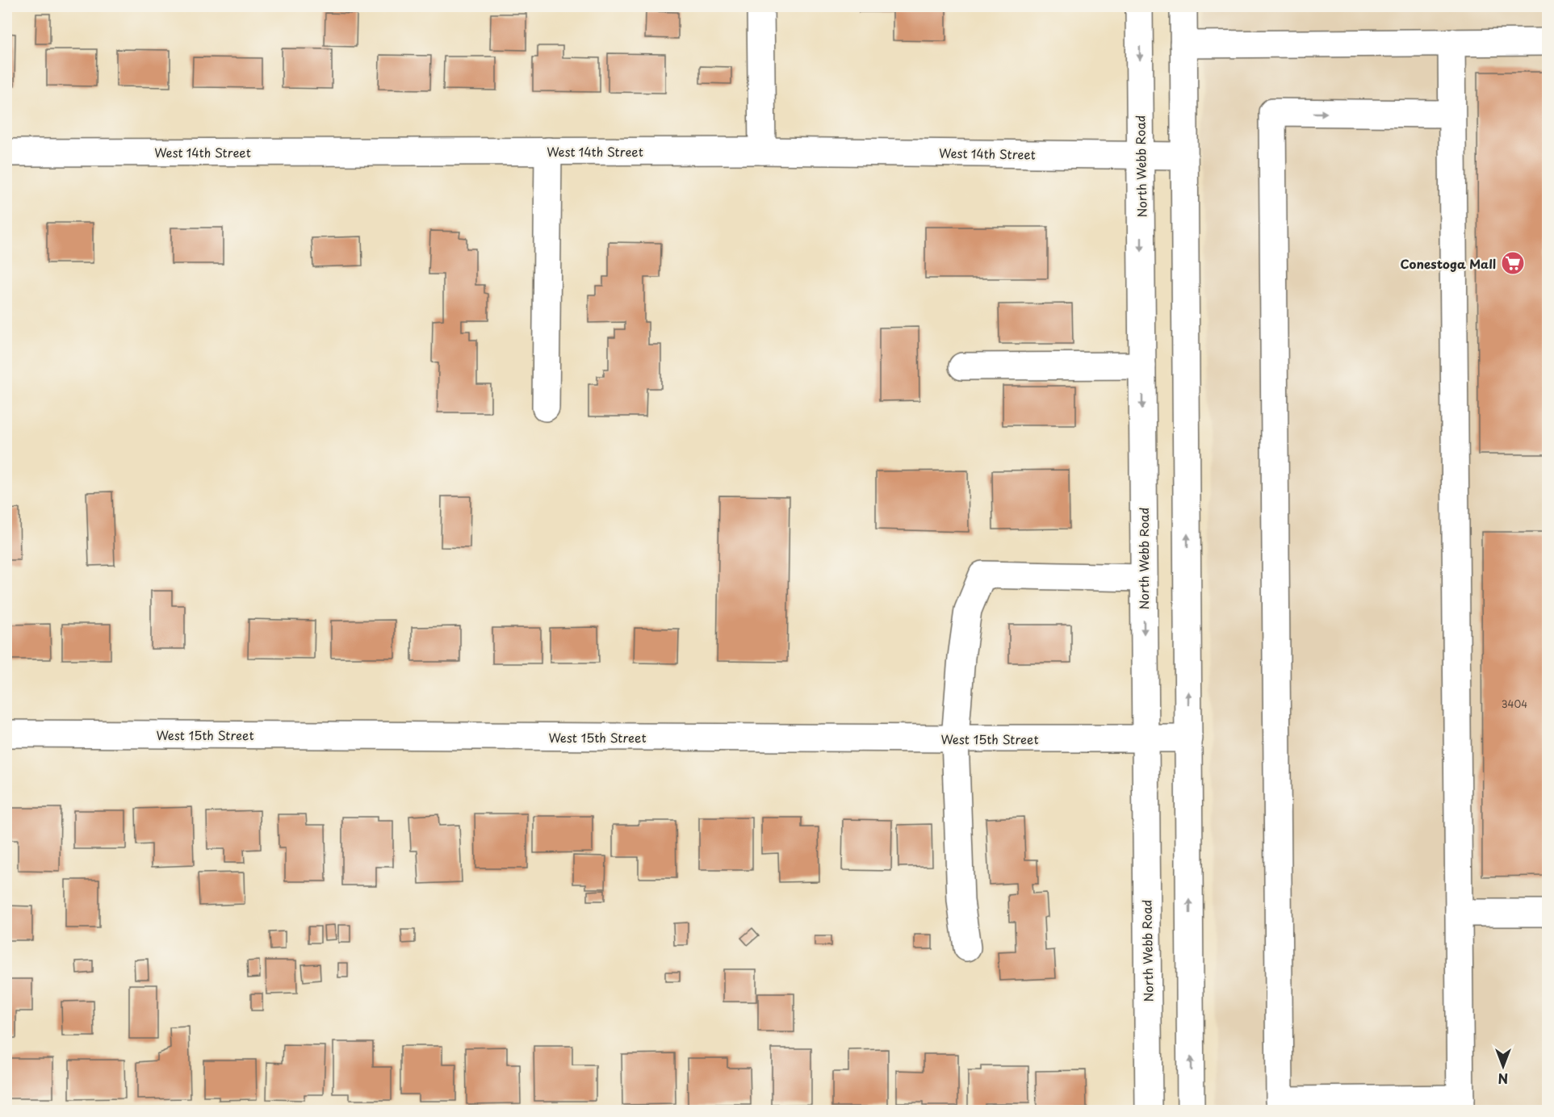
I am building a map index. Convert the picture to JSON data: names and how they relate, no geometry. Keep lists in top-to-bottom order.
{
  "streets": {
    "street": ["West 14th Street", "North Webb Road", "West 15th Street"]
  },
  "crossings": [
    ["West 14th Street", "North Webb Road"],
    ["North Webb Road", "West 15th Street"]
  ],
  "places": {
    "supermarket": ["Conestoga Mall"]
  },
  "house_numbers": ["3404"],
  "north": "bottom"
}
